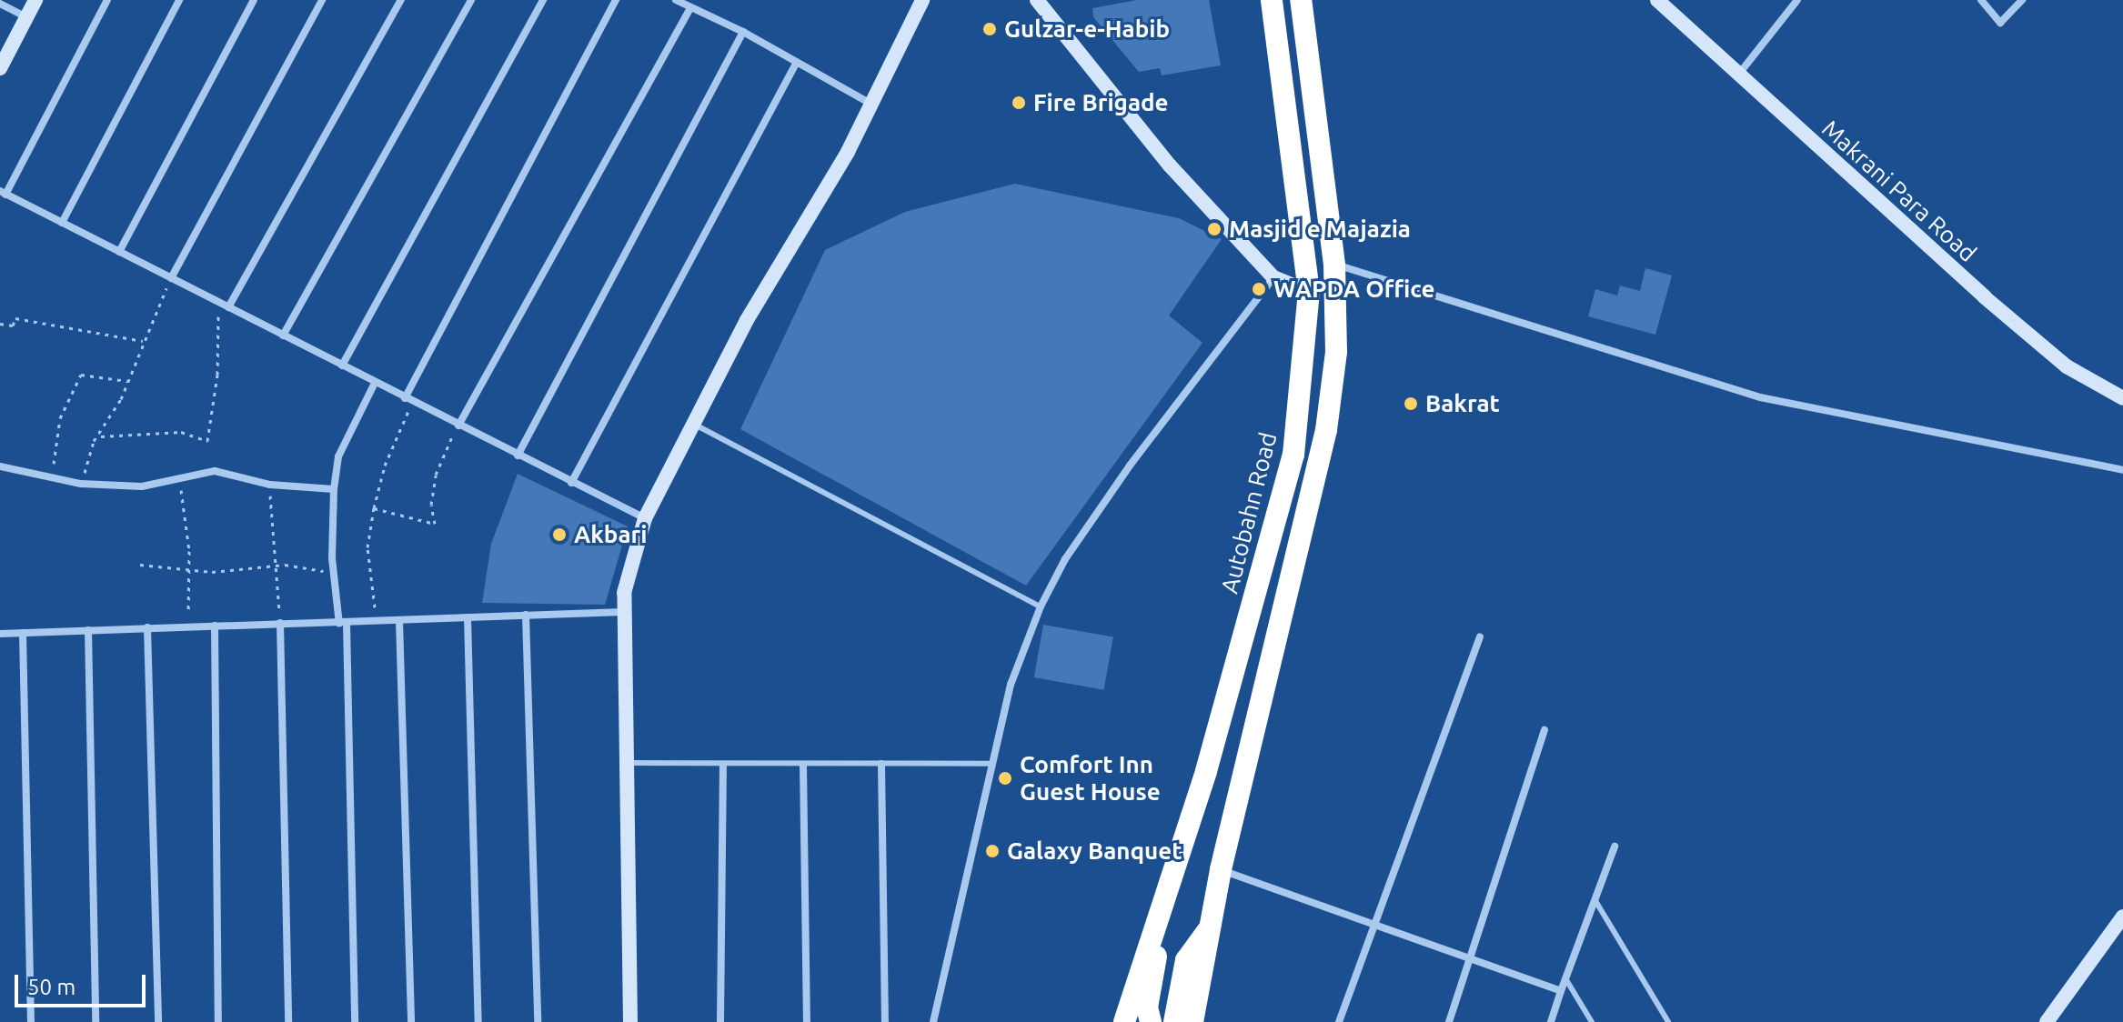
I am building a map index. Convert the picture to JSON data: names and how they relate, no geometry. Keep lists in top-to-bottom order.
{
  "streets": {
    "highway": ["Autobahn Road"],
    "street": ["Makrani Para Road"]
  },
  "places": [
    "Gulzar-e-Habib",
    "Fire Brigade",
    "Masjid e Majazia",
    "WAPDA Office",
    "Bakrat",
    "Akbari",
    "Comfort Inn Guest House",
    "Galaxy Banquet"
  ],
  "scale_bar": "50 m"
}
